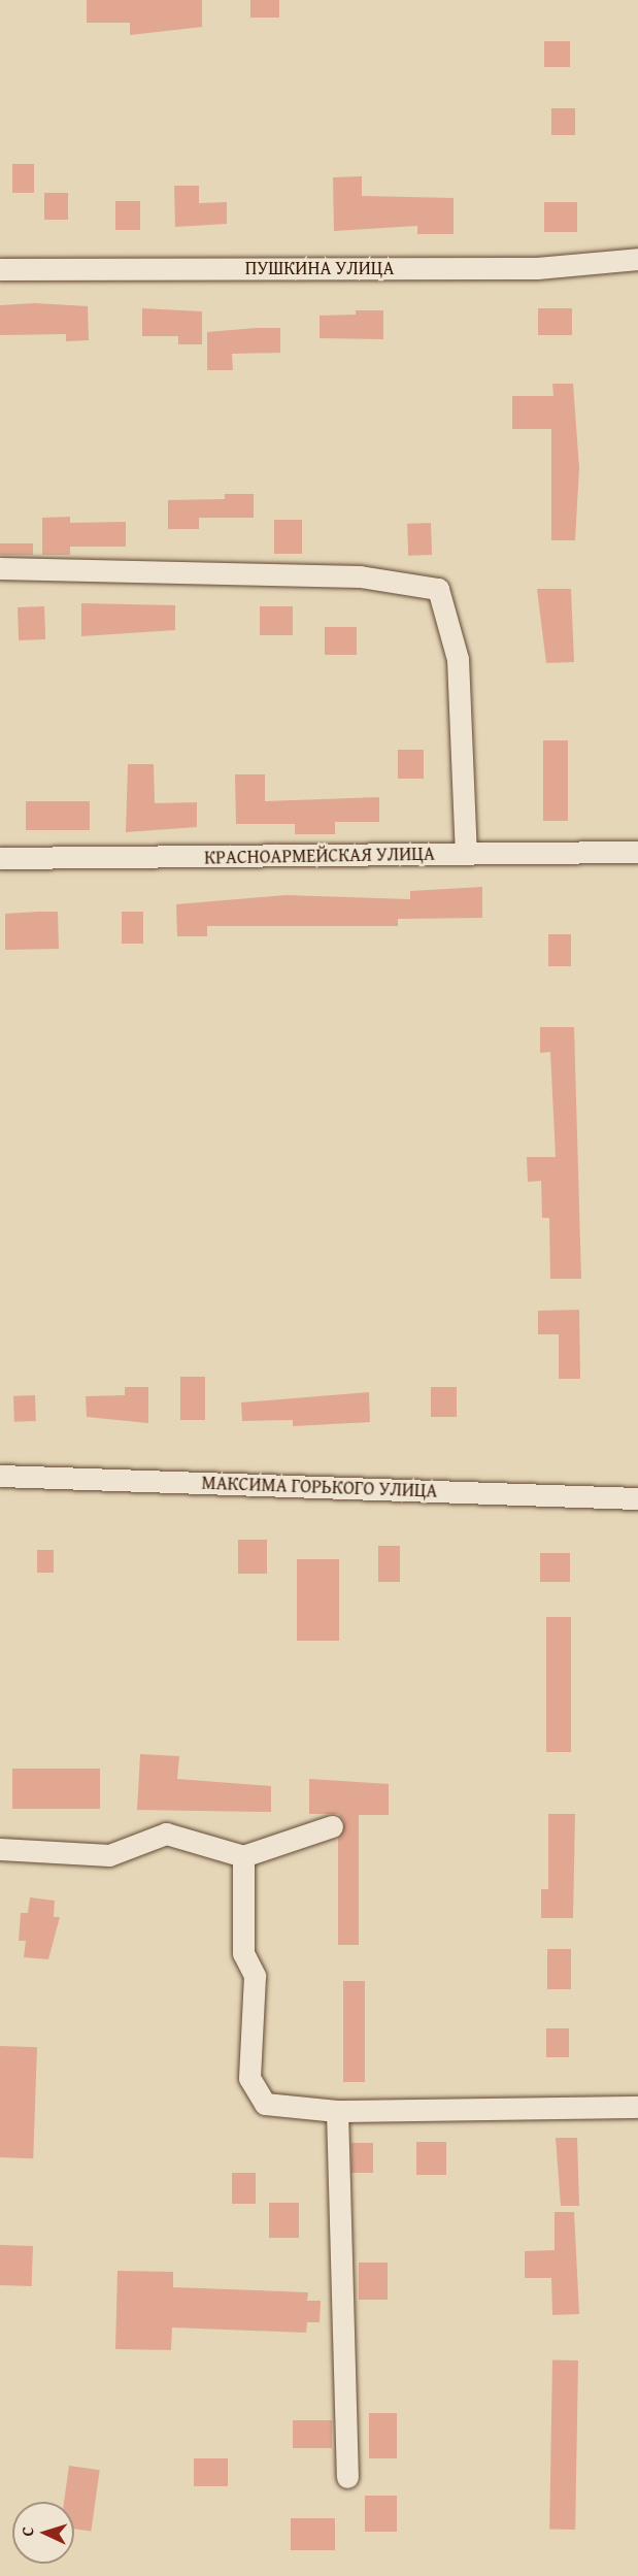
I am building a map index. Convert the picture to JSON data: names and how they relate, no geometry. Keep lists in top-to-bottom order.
{
  "streets": {
    "street": ["ПУШКИНА УЛИЦА", "КРАСНОАРМЕЙСКАЯ УЛИЦА", "МАКСИМА ГОРЬКОГО УЛИЦА"]
  },
  "north": "left"
}
